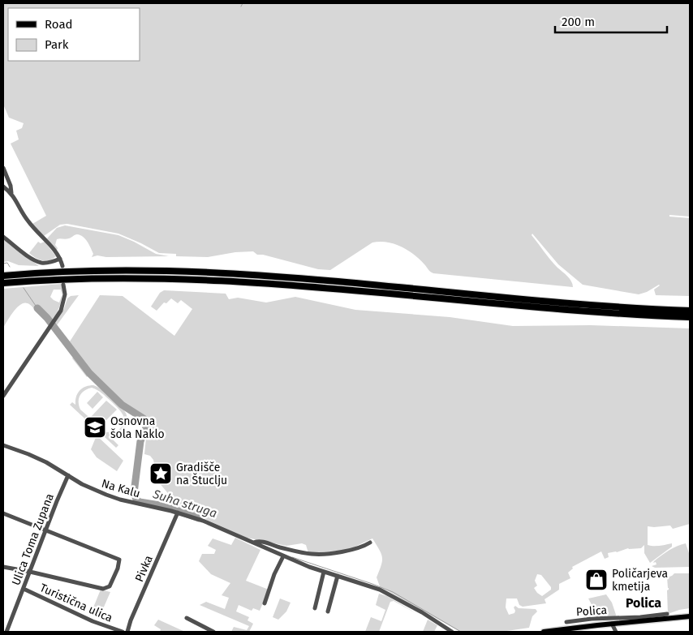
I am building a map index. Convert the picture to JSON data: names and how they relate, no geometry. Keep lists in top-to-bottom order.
{
  "streets": {
    "street": [
      "Na Kalu",
      "Ulica Toma Zupana",
      "Pivka",
      "Turistična ulica",
      "Polica"
    ]
  },
  "crossings": [
    ["Na Kalu", "Ulica Toma Zupana"],
    ["Na Kalu", "Pivka"],
    ["Ulica Toma Zupana", "Turistična ulica"]
  ],
  "districts": ["Polica"],
  "water": ["Suha struga"],
  "places": {
    "school or university": ["Osnovna šola Naklo"],
    "place": ["Gradišče na Štuclju"],
    "shop": ["Poličarjeva kmetija"]
  },
  "legend": ["Road", "Park"],
  "scale_bar": "200 m"
}
